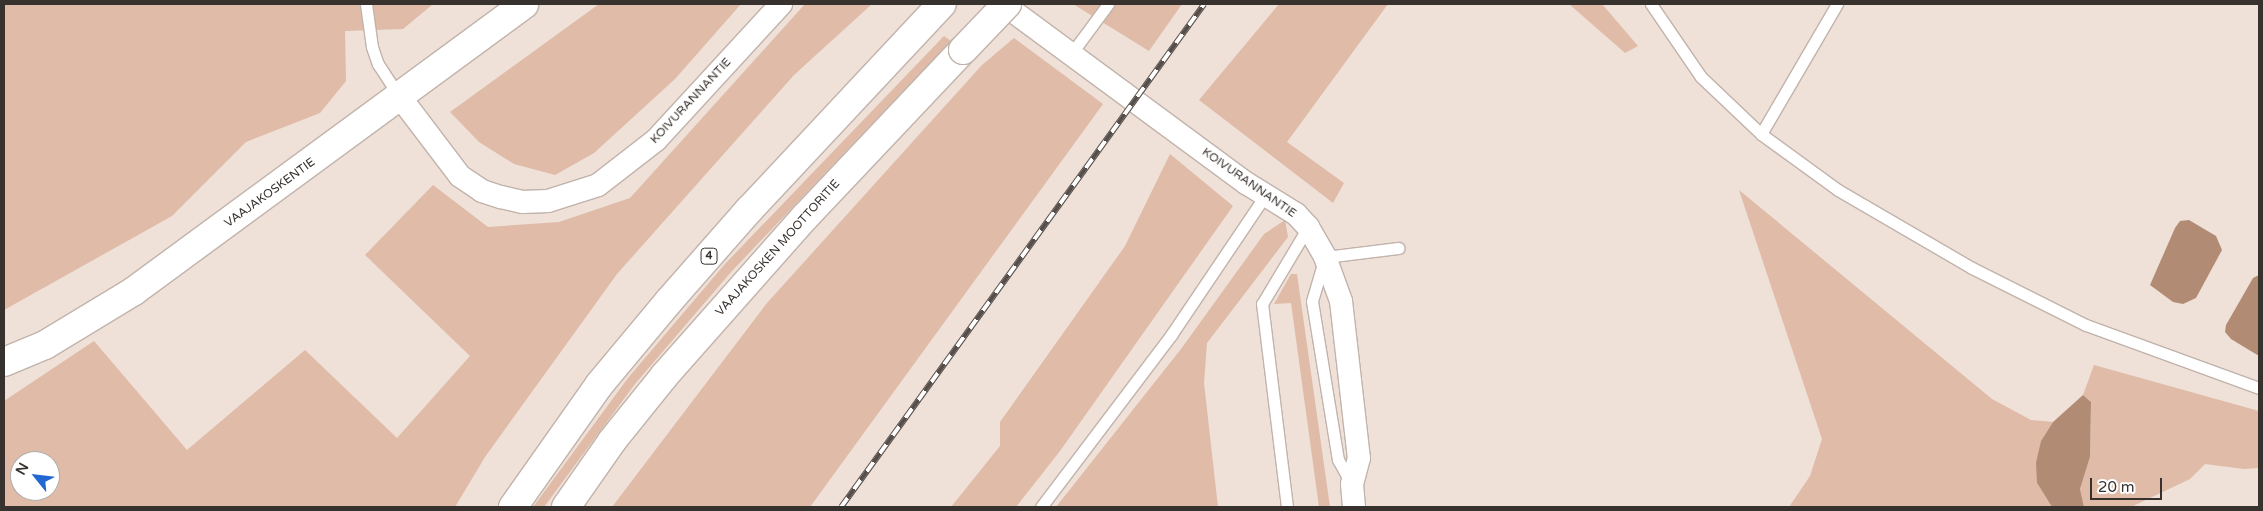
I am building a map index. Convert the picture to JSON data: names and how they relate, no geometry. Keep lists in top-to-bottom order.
{
  "streets": {
    "main road": ["VAAJAKOSKENTIE", "VAAJAKOSKEN MOOTTORITIE", "4"],
    "street": ["KOIVURANNANTIE"]
  },
  "crossings": [
    ["KOIVURANNANTIE", "VAAJAKOSKENTIE"]
  ],
  "scale_bar": "20 m",
  "north": "top left"
}
